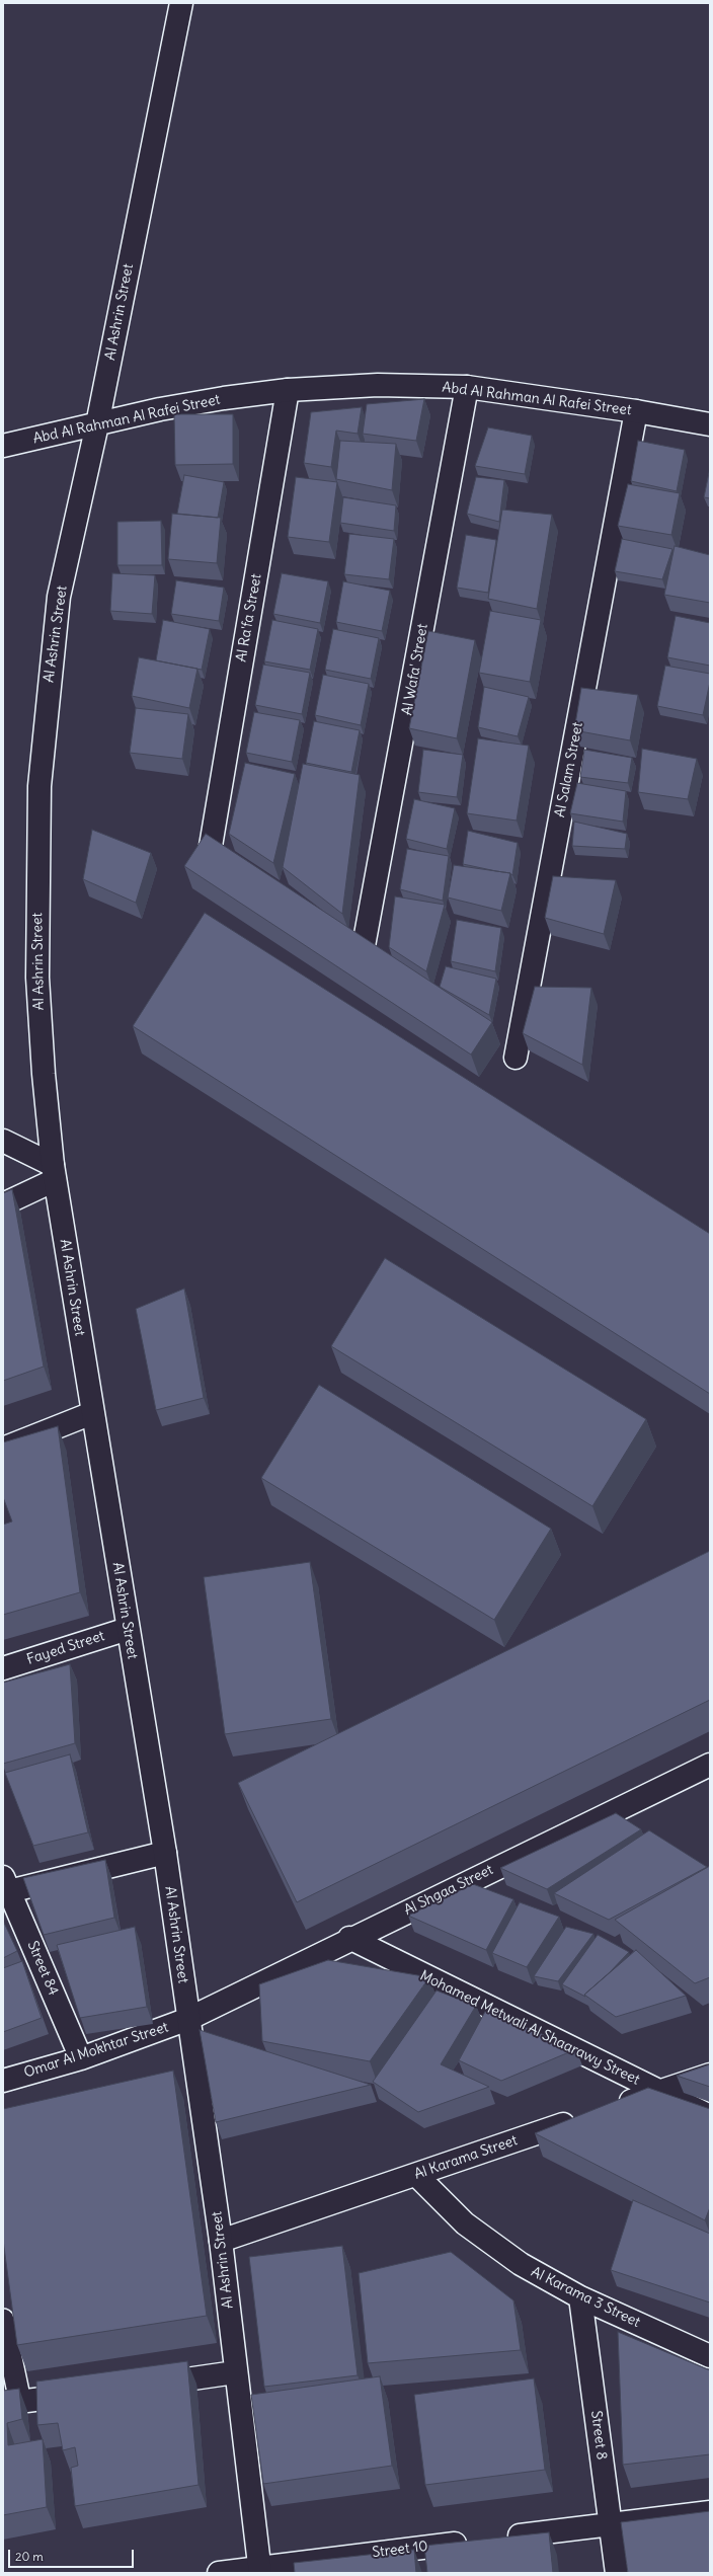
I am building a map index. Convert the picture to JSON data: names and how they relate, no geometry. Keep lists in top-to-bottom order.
{
  "streets": {
    "street": [
      "Al Ashrin Street",
      "Abd Al Rahman Al Rafei Street",
      "Al Ra'fa Street",
      "Al Wafa' Street",
      "Al Salam Street",
      "Fayed Street",
      "Al Shgaa Street",
      "Street 84",
      "Mohamed Metwali Al Shaarawy Street",
      "Omar Al Mokhtar Street",
      "Al Karama Street",
      "Al Karama 3 Street",
      "Street 8",
      "Street 10"
    ]
  },
  "crossings": [
    ["Al Ashrin Street", "Abd Al Rahman Al Rafei Street"],
    ["Al Ashrin Street", "Fayed Street"],
    ["Al Ashrin Street", "Al Shgaa Street"],
    ["Al Ashrin Street", "Omar Al Mokhtar Street"],
    ["Al Ashrin Street", "Al Karama Street"],
    ["Al Ashrin Street", "Street 10"],
    ["Abd Al Rahman Al Rafei Street", "Al Ra'fa Street"],
    ["Abd Al Rahman Al Rafei Street", "Al Wafa' Street"],
    ["Abd Al Rahman Al Rafei Street", "Al Salam Street"],
    ["Al Shgaa Street", "Mohamed Metwali Al Shaarawy Street"],
    ["Al Shgaa Street", "Omar Al Mokhtar Street"],
    ["Street 84", "Omar Al Mokhtar Street"],
    ["Al Karama Street", "Al Karama 3 Street"],
    ["Al Karama 3 Street", "Street 8"]
  ],
  "scale_bar": "20 m"
}
